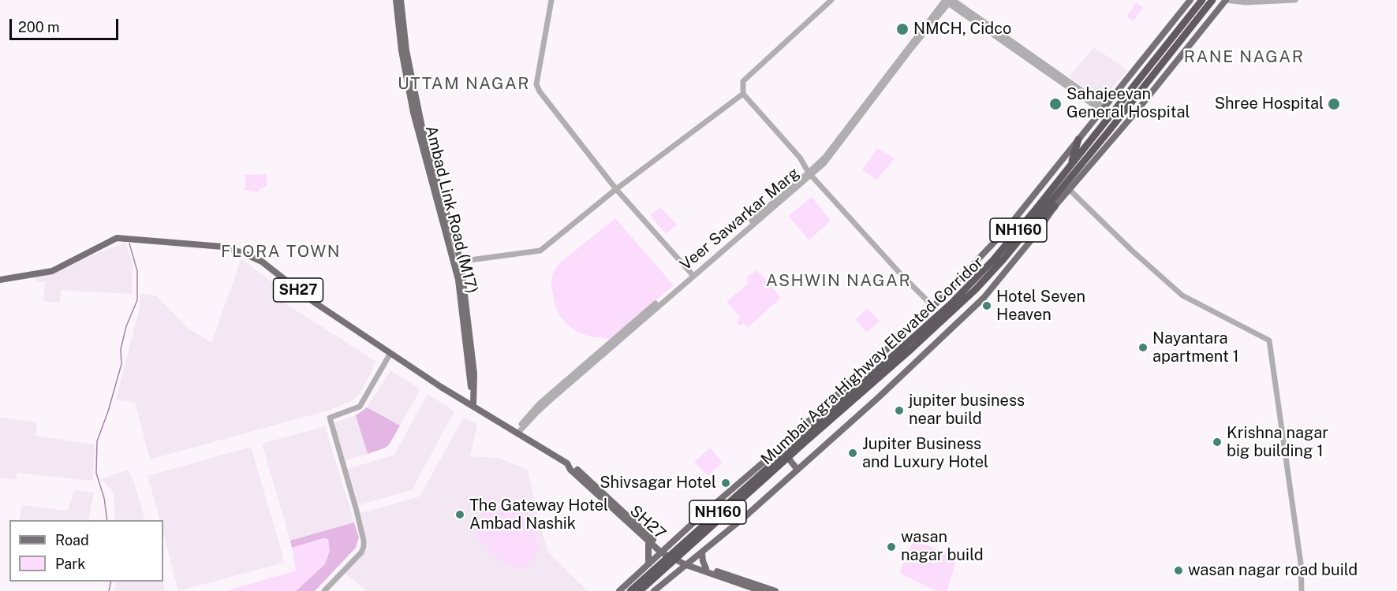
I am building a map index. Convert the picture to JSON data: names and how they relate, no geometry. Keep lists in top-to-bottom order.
{
  "streets": {
    "highway": ["NH160", "Mumbai Agra Highway Elevated Corridor"],
    "main road": ["Ambad Link Road (M17)", "SH27"],
    "street": ["Veer Sawarkar Marg"]
  },
  "crossings": [
    ["Ambad Link Road (M17)", "SH27"],
    ["Veer Sawarkar Marg", "SH27"]
  ],
  "districts": [
    "RANE NAGAR",
    "UTTAM NAGAR",
    "FLORA TOWN",
    "ASHWIN NAGAR"
  ],
  "places": [
    "NMCH, Cidco",
    "Sahajeevan General Hospital",
    "Shree Hospital",
    "Hotel Seven Heaven",
    "Nayantara apartment 1",
    "jupiter business near build",
    "Krishna nagar big building 1",
    "Jupiter Business and Luxury Hotel",
    "Shivsagar Hotel",
    "The Gateway Hotel Ambad Nashik",
    "wasan nagar build",
    "wasan nagar road build"
  ],
  "legend": ["Road", "Park"],
  "scale_bar": "200 m"
}
